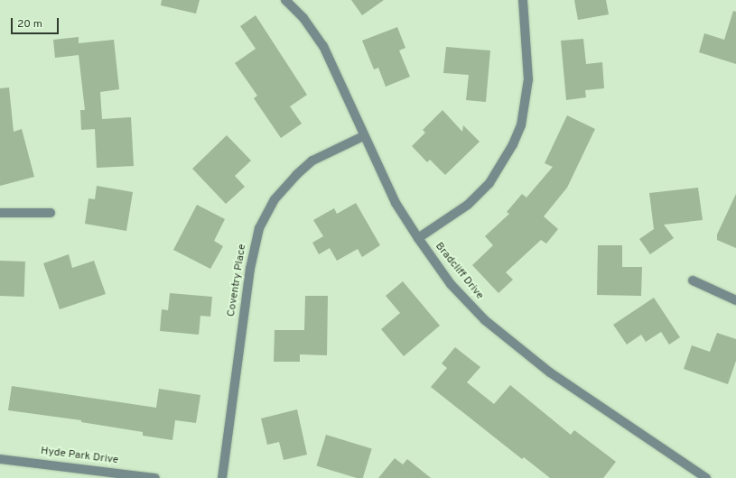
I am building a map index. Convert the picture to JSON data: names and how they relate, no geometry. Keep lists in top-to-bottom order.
{
  "streets": {
    "street": ["Bradcliff Drive", "Coventry Place", "Hyde Park Drive"]
  },
  "crossings": [
    ["Bradcliff Drive", "Coventry Place"]
  ],
  "scale_bar": "20 m"
}
